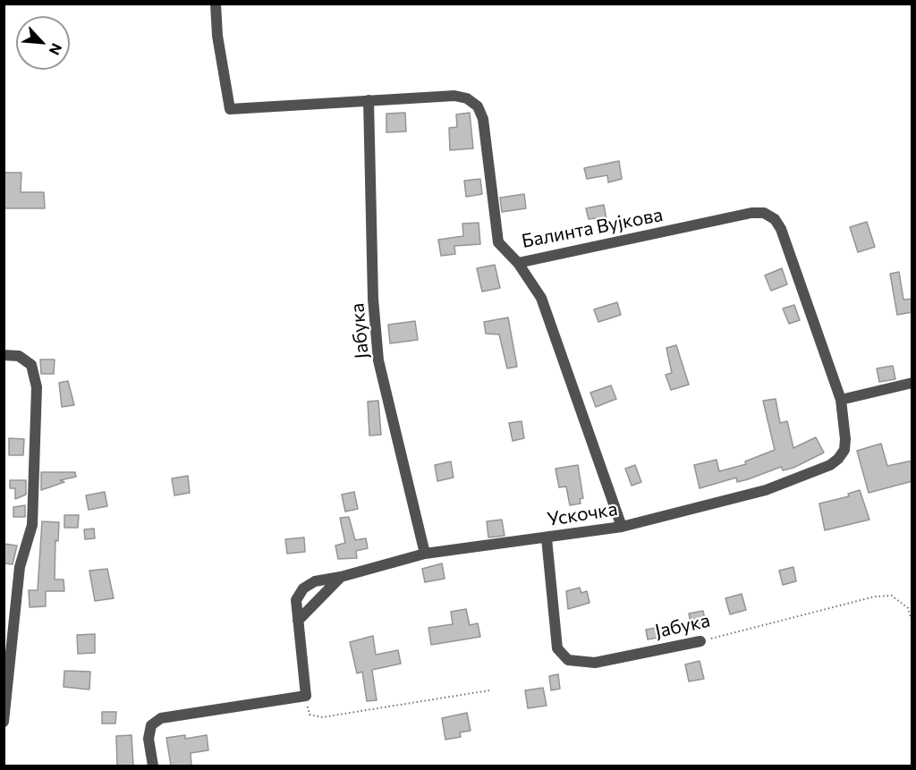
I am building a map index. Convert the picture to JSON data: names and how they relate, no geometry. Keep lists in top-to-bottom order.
{
  "streets": {
    "street": ["Балинта Вујкова", "Јабука", "Ускочка"]
  },
  "crossings": [
    ["Балинта Вујкова", "Јабука"],
    ["Балинта Вујкова", "Ускочка"],
    ["Јабука", "Ускочка"]
  ],
  "north": "bottom right"
}
